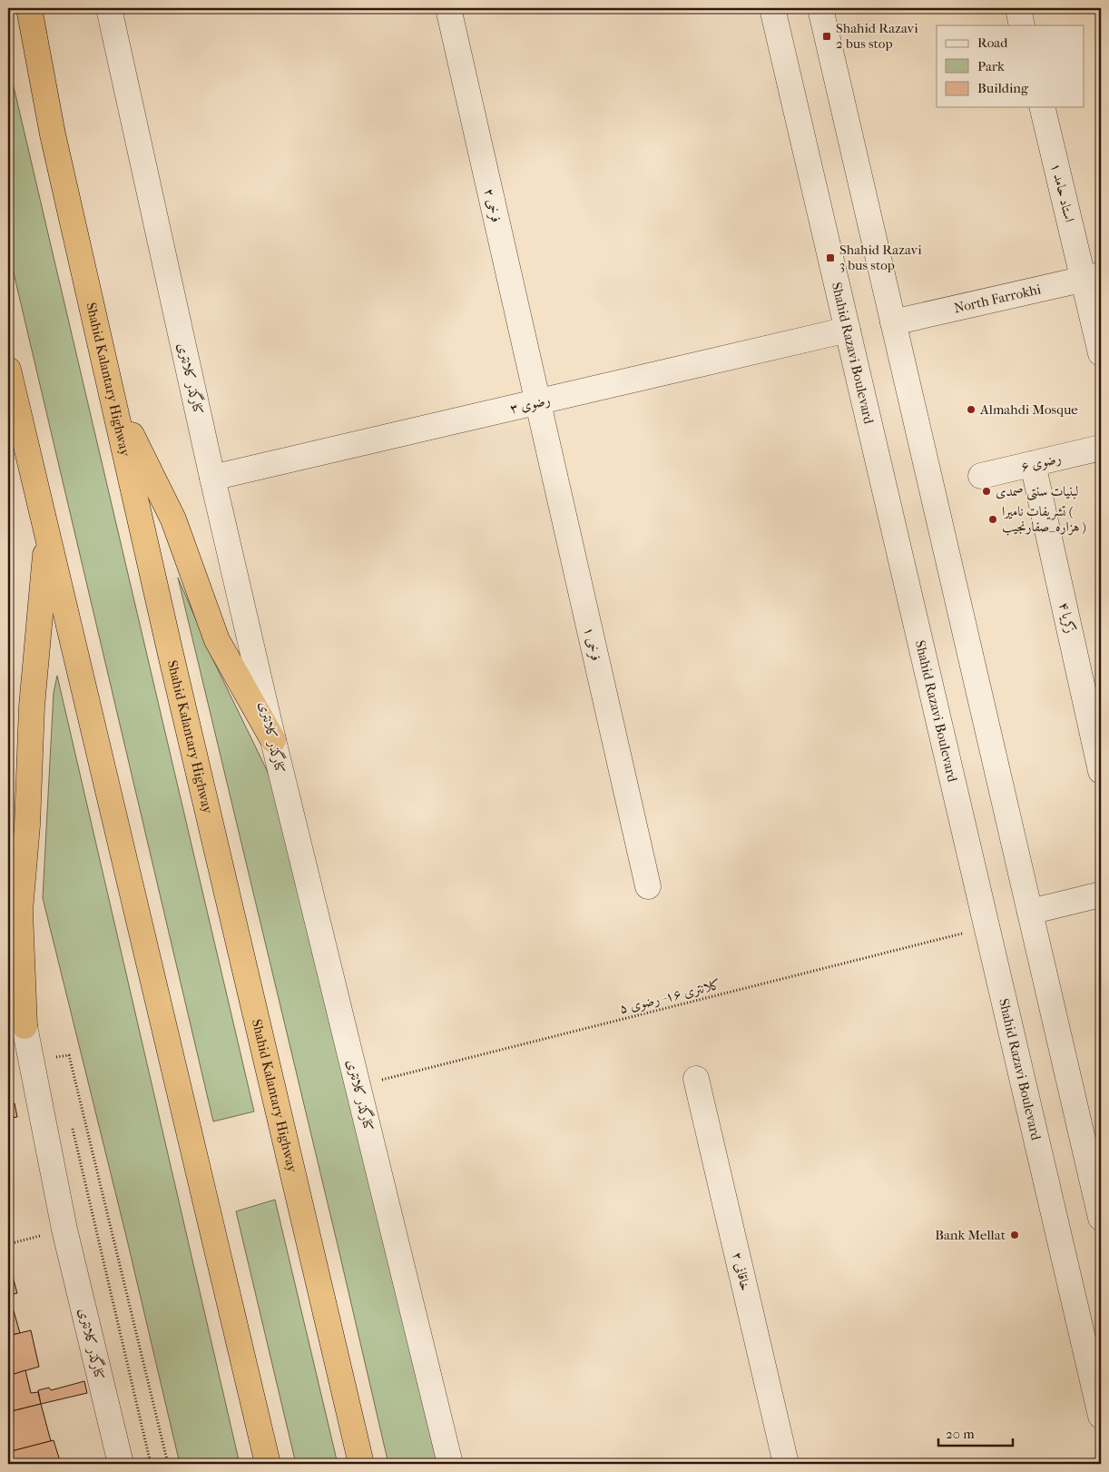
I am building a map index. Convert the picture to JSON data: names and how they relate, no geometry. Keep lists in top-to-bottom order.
{
  "streets": {
    "highway": ["Shahid Kalantary Highway"],
    "street": [
      "استاد حامد ۱",
      "فرخی ۲",
      "North Farrokhi",
      "Shahid Razavi Boulevard",
      "کنارگذر کلانتری",
      "رضوی ۳",
      "رضوی ۶",
      "زکریا ۴",
      "فرخی ۱",
      "خاقانی ۲"
    ],
    "path": ["کلانتری ۱۶- رضوی ۵"]
  },
  "crossings": [
    ["استاد حامد ۱", "North Farrokhi"],
    ["فرخی ۲", "رضوی ۳"],
    ["فرخی ۲", "فرخی ۱"],
    ["Shahid Razavi Boulevard", "رضوی ۳"],
    ["Shahid Razavi Boulevard", "کلانتری ۱۶- رضوی ۵"],
    ["کنارگذر کلانتری", "رضوی ۳"],
    ["کنارگذر کلانتری", "کلانتری ۱۶- رضوی ۵"],
    ["رضوی ۳", "فرخی ۱"],
    ["رضوی ۶", "زکریا ۴"]
  ],
  "places": {
    "transit": ["Shahid Razavi 2 bus stop", "Shahid Razavi 3 bus stop"],
    "other": [
      "Almahdi Mosque",
      "لبنیات سنتی صمدی",
      "تشریفات نامیرا ( هزاره_صفارنجیب )",
      "Bank Mellat"
    ]
  },
  "legend": ["Road", "Park", "Building"],
  "scale_bar": "20 m"
}
